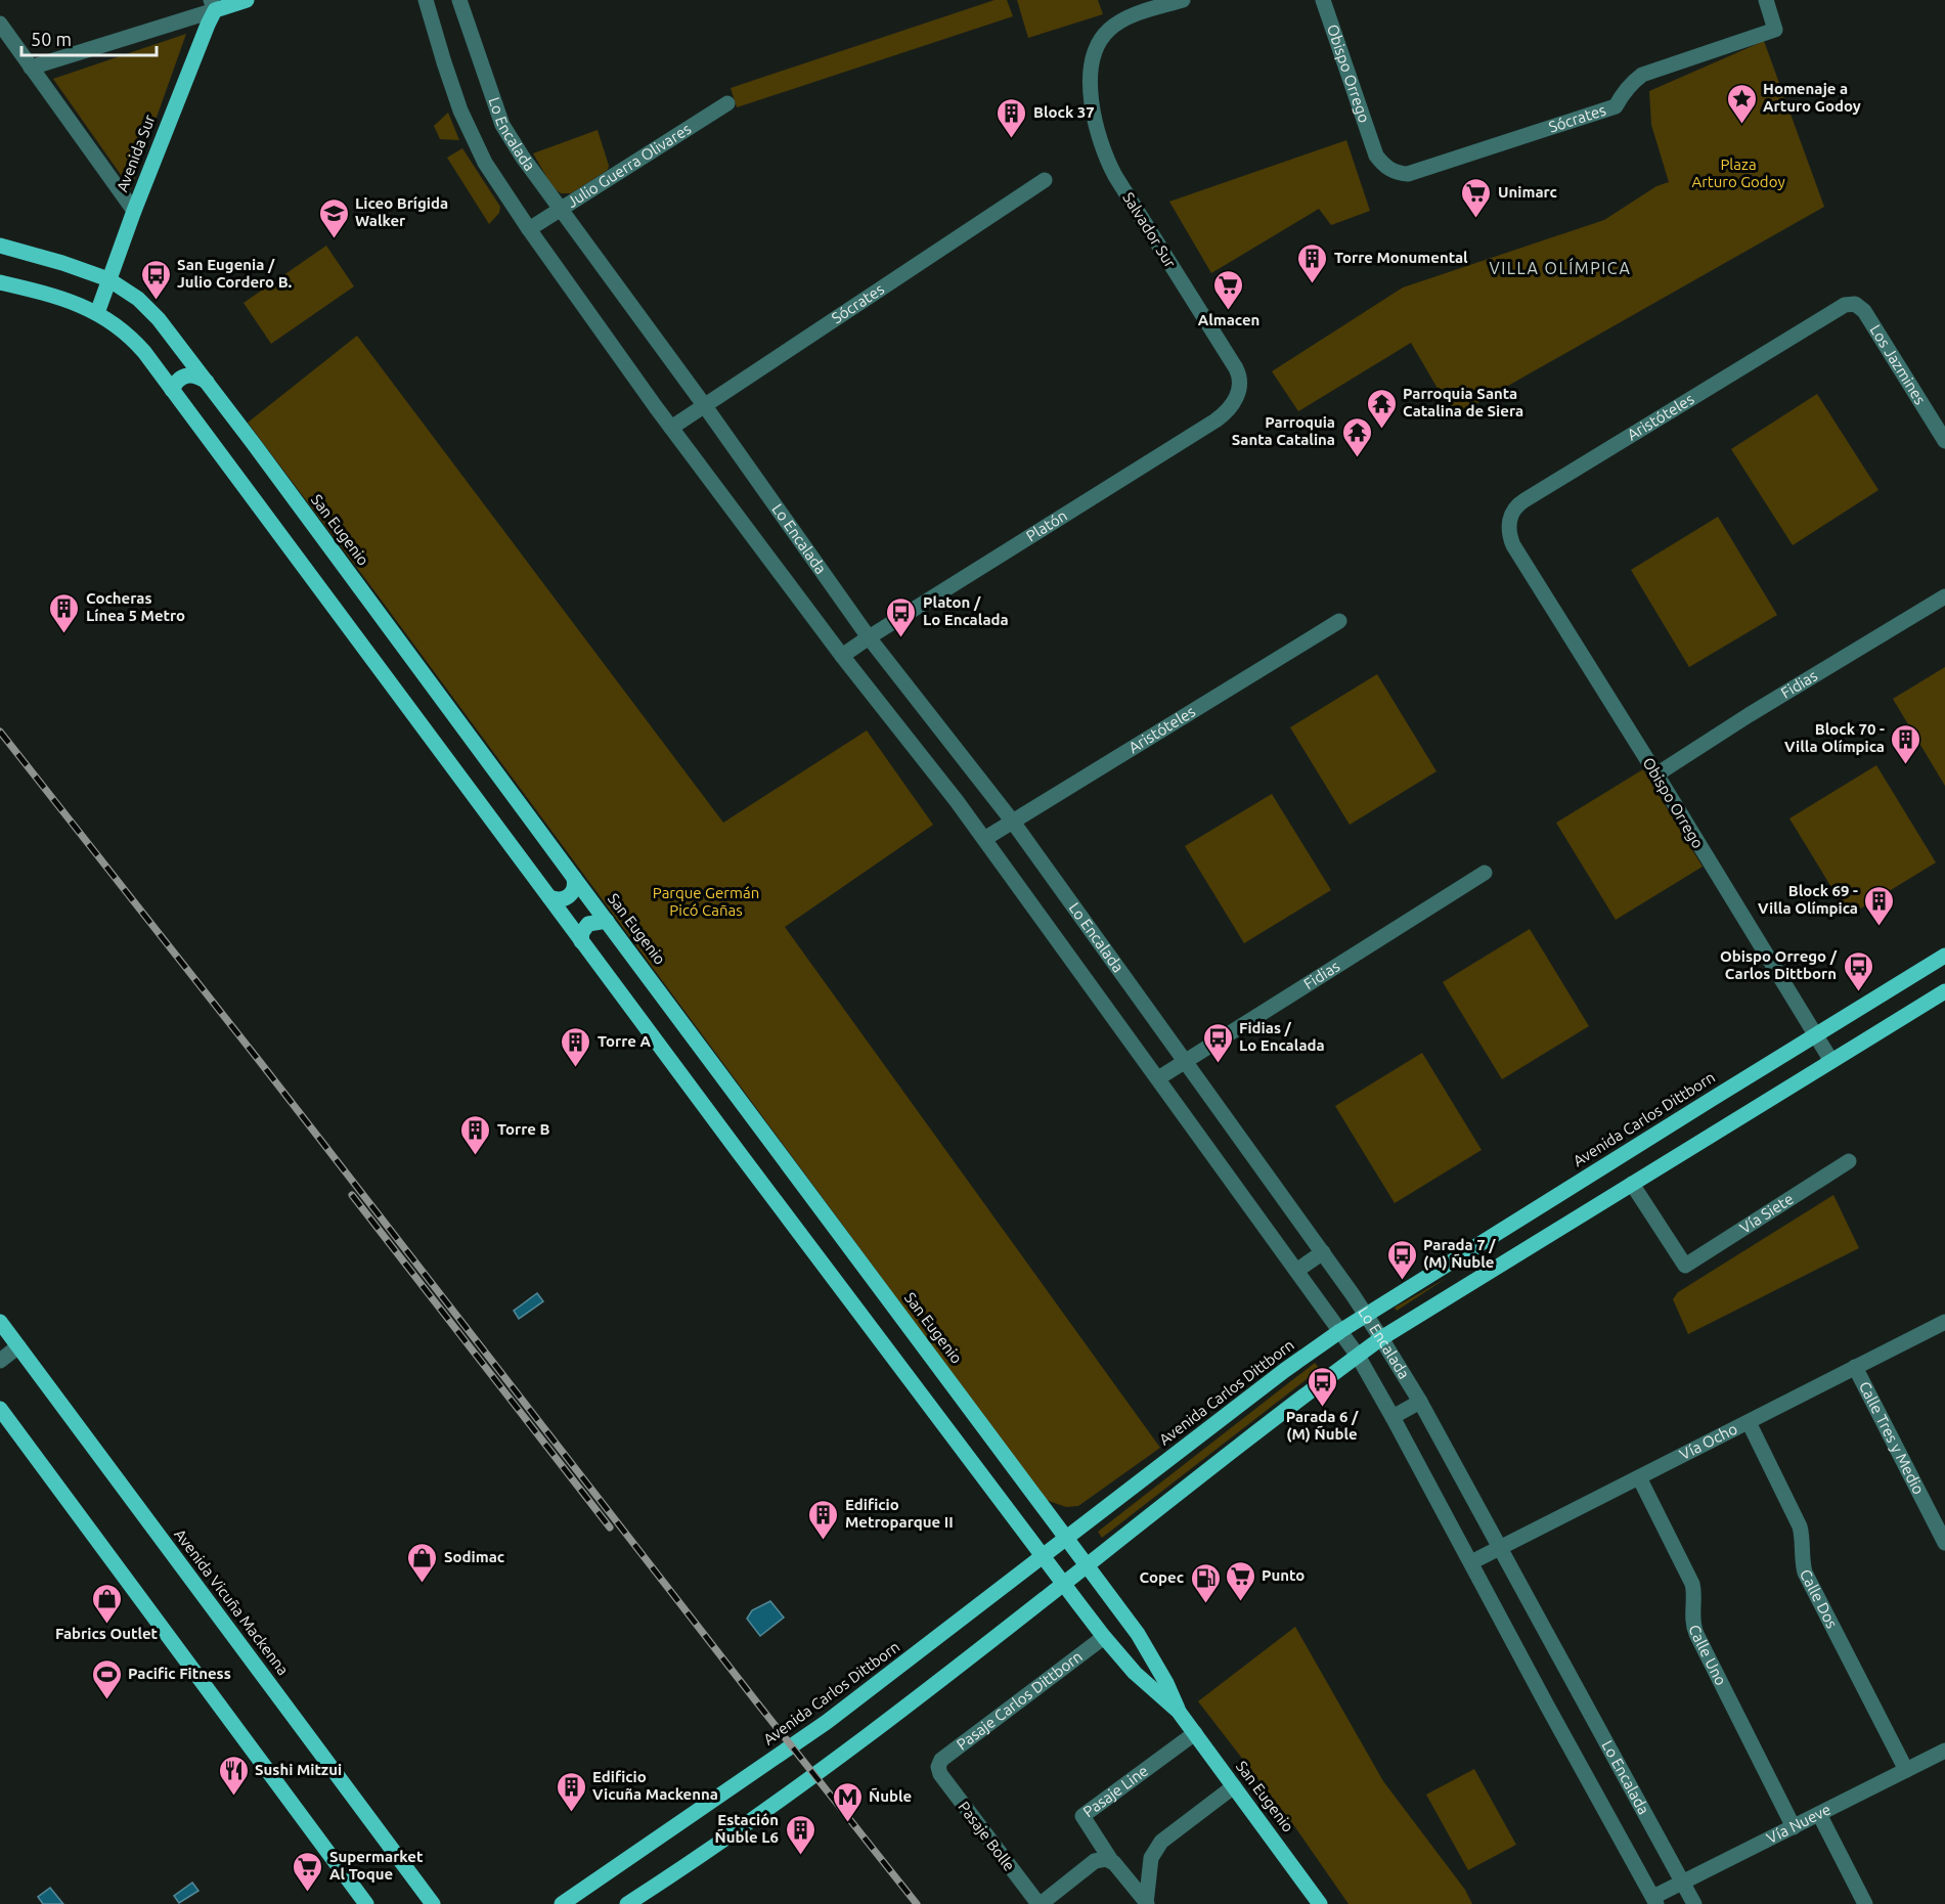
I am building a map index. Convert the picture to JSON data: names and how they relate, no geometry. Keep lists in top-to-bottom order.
{
  "streets": {
    "main road": [
      "Avenida Sur",
      "San Eugenio",
      "Avenida Carlos Dittborn",
      "Avenida Vicuña Mackenna"
    ],
    "street": [
      "Obispo Orrego",
      "Sócrates",
      "Lo Encalada",
      "Julio Guerra Olivares",
      "Salvador Sur",
      "Los Jazmines",
      "Aristóteles",
      "Platón",
      "Fidias",
      "Vía Siete",
      "Calle Tres y Medio",
      "Vía Ocho",
      "Calle Dos",
      "Calle Uno",
      "Pasaje Carlos Dittborn",
      "Pasaje Line",
      "Vía Nueve",
      "Pasaje Bolle"
    ]
  },
  "crossings": [
    ["Obispo Orrego", "Sócrates"],
    ["Obispo Orrego", "Aristóteles"],
    ["Obispo Orrego", "Fidias"],
    ["Obispo Orrego", "Avenida Carlos Dittborn"],
    ["Sócrates", "Lo Encalada"],
    ["Lo Encalada", "Julio Guerra Olivares"],
    ["Lo Encalada", "Aristóteles"],
    ["Lo Encalada", "Platón"],
    ["Lo Encalada", "Fidias"],
    ["Lo Encalada", "Avenida Carlos Dittborn"],
    ["Lo Encalada", "Vía Ocho"],
    ["Lo Encalada", "Vía Nueve"],
    ["Avenida Sur", "San Eugenio"],
    ["Salvador Sur", "Platón"],
    ["Los Jazmines", "Aristóteles"],
    ["San Eugenio", "Avenida Carlos Dittborn"],
    ["San Eugenio", "Pasaje Carlos Dittborn"],
    ["San Eugenio", "Pasaje Line"],
    ["Calle Tres y Medio", "Vía Ocho"],
    ["Vía Ocho", "Calle Dos"],
    ["Vía Ocho", "Calle Uno"],
    ["Calle Dos", "Vía Nueve"],
    ["Calle Uno", "Vía Nueve"],
    ["Pasaje Carlos Dittborn", "Pasaje Bolle"]
  ],
  "districts": ["VILLA OLÍMPICA"],
  "parks": ["Plaza Arturo Godoy", "Parque Germán Picó Cañas"],
  "places": {
    "place": ["Homenaje a Arturo Godoy"],
    "building": [
      "Block 37",
      "Torre Monumental",
      "Cocheras Línea 5 Metro",
      "Block 70 - Villa Olímpica",
      "Block 69 - Villa Olímpica",
      "Torre A",
      "Torre B",
      "Edificio Metroparque II",
      "Edificio Vicuña Mackenna",
      "Estación Ñuble L6"
    ],
    "supermarket": [
      "Unimarc",
      "Almacen",
      "Punto",
      "Supermarket Al Toque"
    ],
    "school or university": ["Liceo Brígida Walker"],
    "bus stop": [
      "San Eugenia / Julio Cordero B.",
      "Platon / Lo Encalada",
      "Obispo Orrego / Carlos Dittborn",
      "Fidias / Lo Encalada",
      "Parada 7 / (M) Ñuble",
      "Parada 6 / (M) Ñuble"
    ],
    "temple": ["Parroquia Santa Catalina de Siera", "Parroquia Santa Catalina"],
    "shop": ["Sodimac", "Fabrics Outlet"],
    "fuel station": ["Copec"],
    "sports": ["Pacific Fitness"],
    "restaurant": ["Sushi Mitzui"],
    "metro station": ["Ñuble"]
  },
  "scale_bar": "50 m"
}
